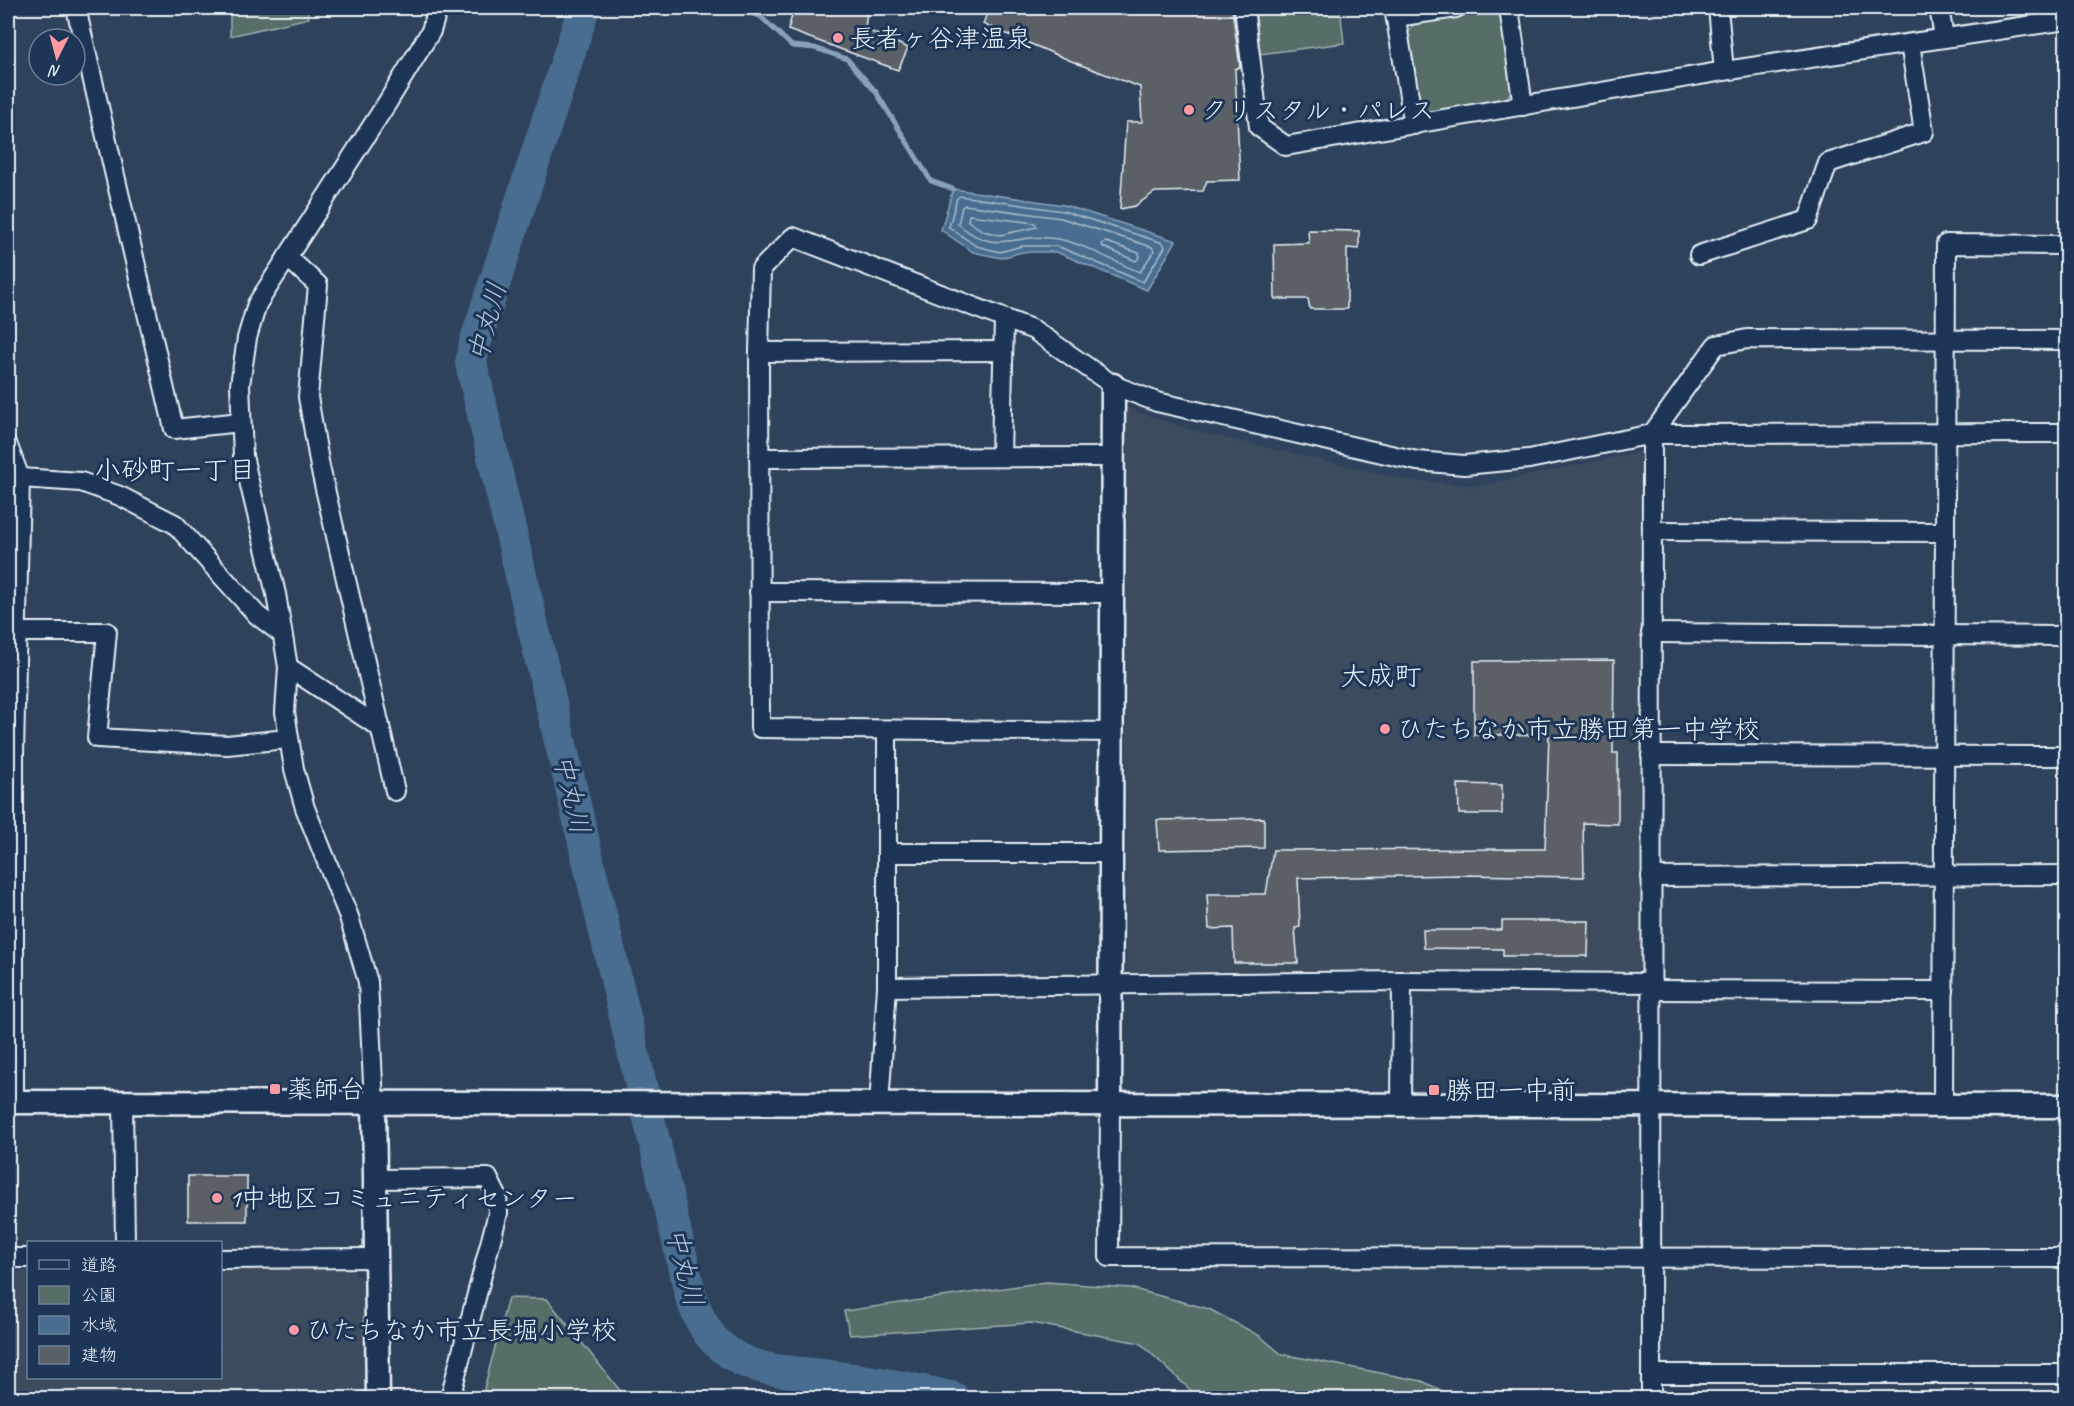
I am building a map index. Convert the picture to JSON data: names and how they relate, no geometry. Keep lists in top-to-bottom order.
{
  "districts": ["小砂町一丁目", "大成町"],
  "water": ["中丸川"],
  "places": {
    "other": [
      "長者ヶ谷津温泉",
      "クリスタル・パレス",
      "ひたちなか市立勝田第一中学校",
      "1中地区コミュニティセンター",
      "ひたちなか市立長堀小学校"
    ],
    "transit": ["薬師台", "勝田一中前"]
  },
  "legend": [
    "道路",
    "公園",
    "水域",
    "建物"
  ],
  "north": "bottom"
}
